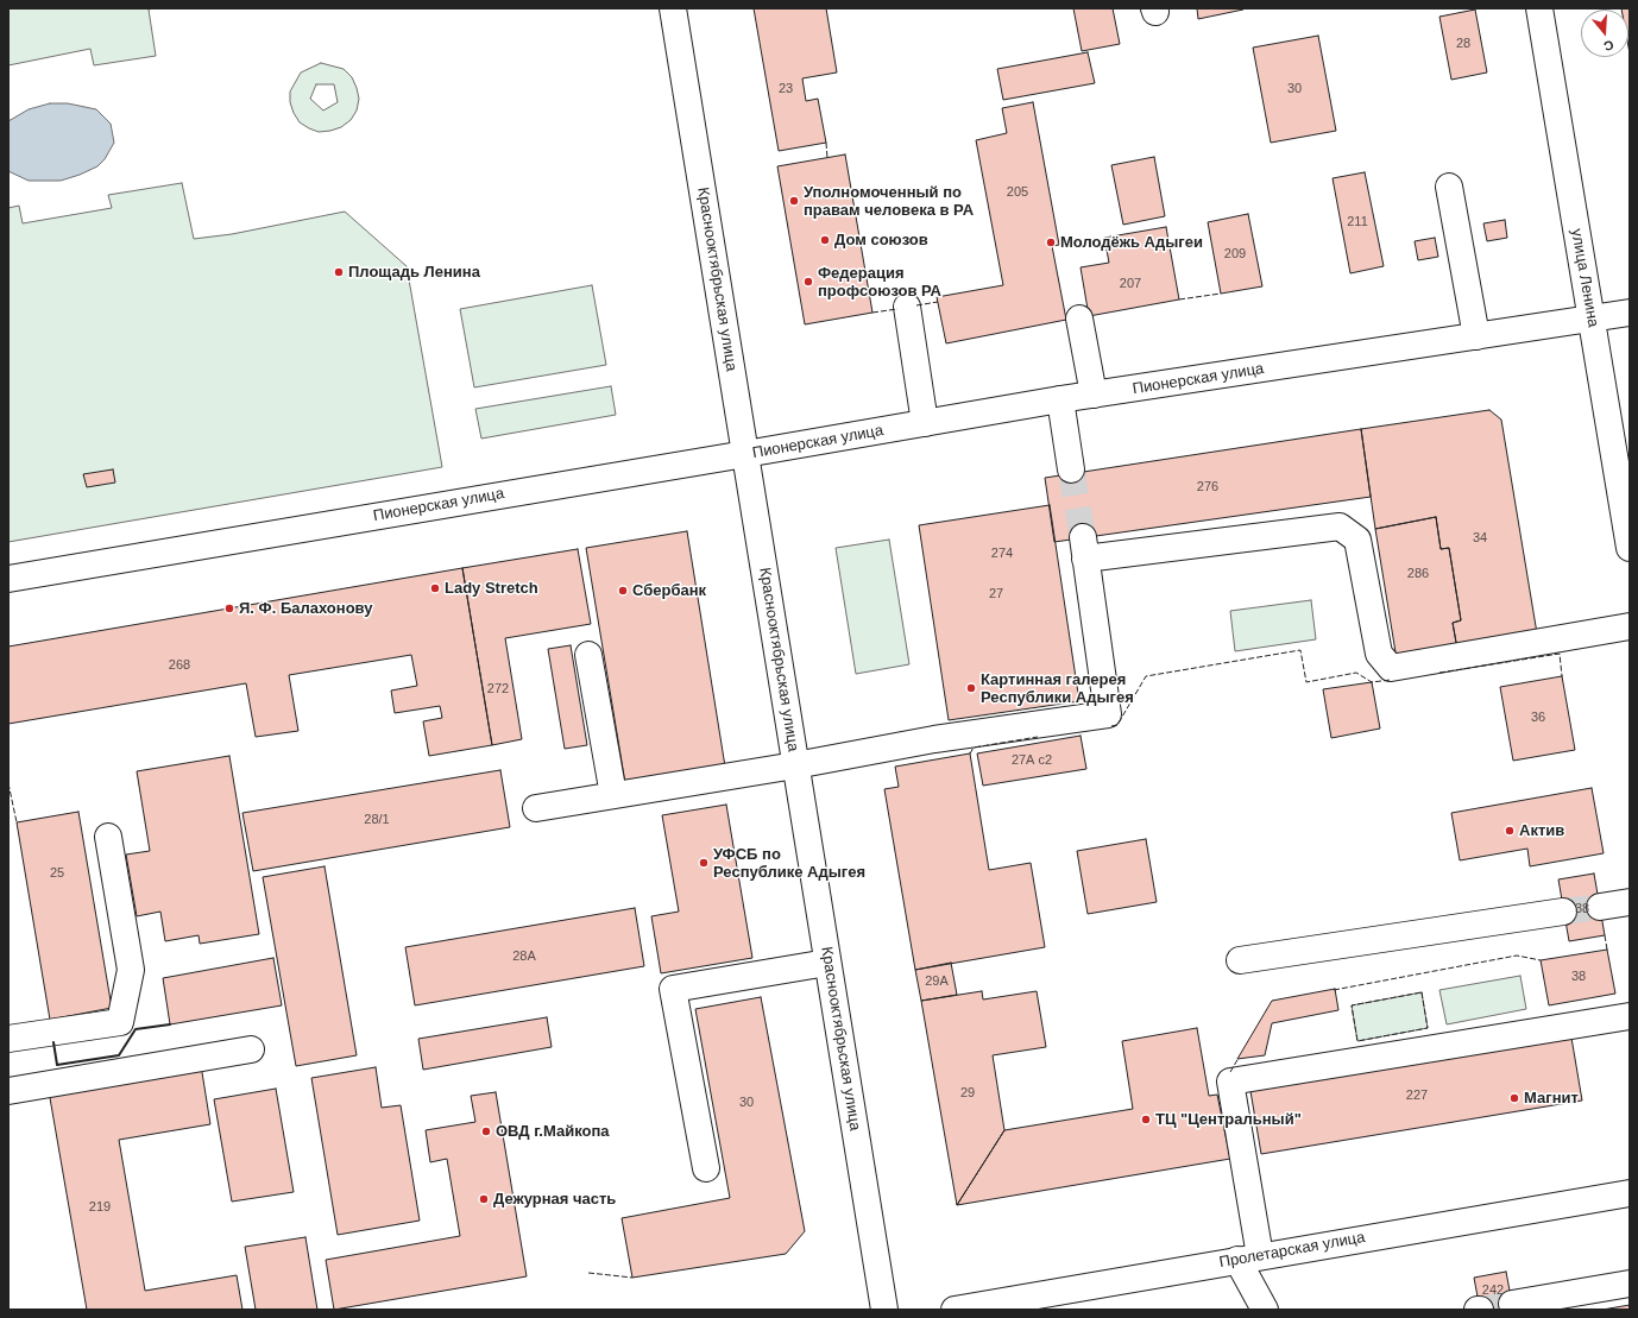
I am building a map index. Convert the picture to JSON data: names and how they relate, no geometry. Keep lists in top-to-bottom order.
{
  "streets": {
    "main road": [
      "улица Ленина",
      "Краснооктябрьская улица",
      "Пионерская улица",
      "Пролетарская улица"
    ]
  },
  "crossings": [
    ["улица Ленина", "Пионерская улица"],
    ["Краснооктябрьская улица", "Пионерская улица"]
  ],
  "places": [
    "Уполномоченный по правам человека в РА",
    "Дом союзов",
    "Молодёжь Адыгеи",
    "Площадь Ленина",
    "Федерация профсоюзов РА",
    "Lady Stretch",
    "Сбербанк",
    "Я. Ф. Балахонову",
    "Картинная галерея Республики Адыгея",
    "Актив",
    "УФСБ по Республике Адыгея",
    "Магнит",
    "ТЦ \"Центральный\"",
    "ОВД г.Майкопа",
    "Дежурная часть"
  ],
  "house_numbers": [
    "28",
    "23",
    "30",
    "205",
    "211",
    "209",
    "207",
    "276",
    "34",
    "274",
    "286",
    "27",
    "268",
    "272",
    "36",
    "27А с2",
    "28/1",
    "25",
    "38",
    "28А",
    "38",
    "29А",
    "29",
    "227",
    "30",
    "219",
    "242"
  ],
  "north": "bottom"
}
